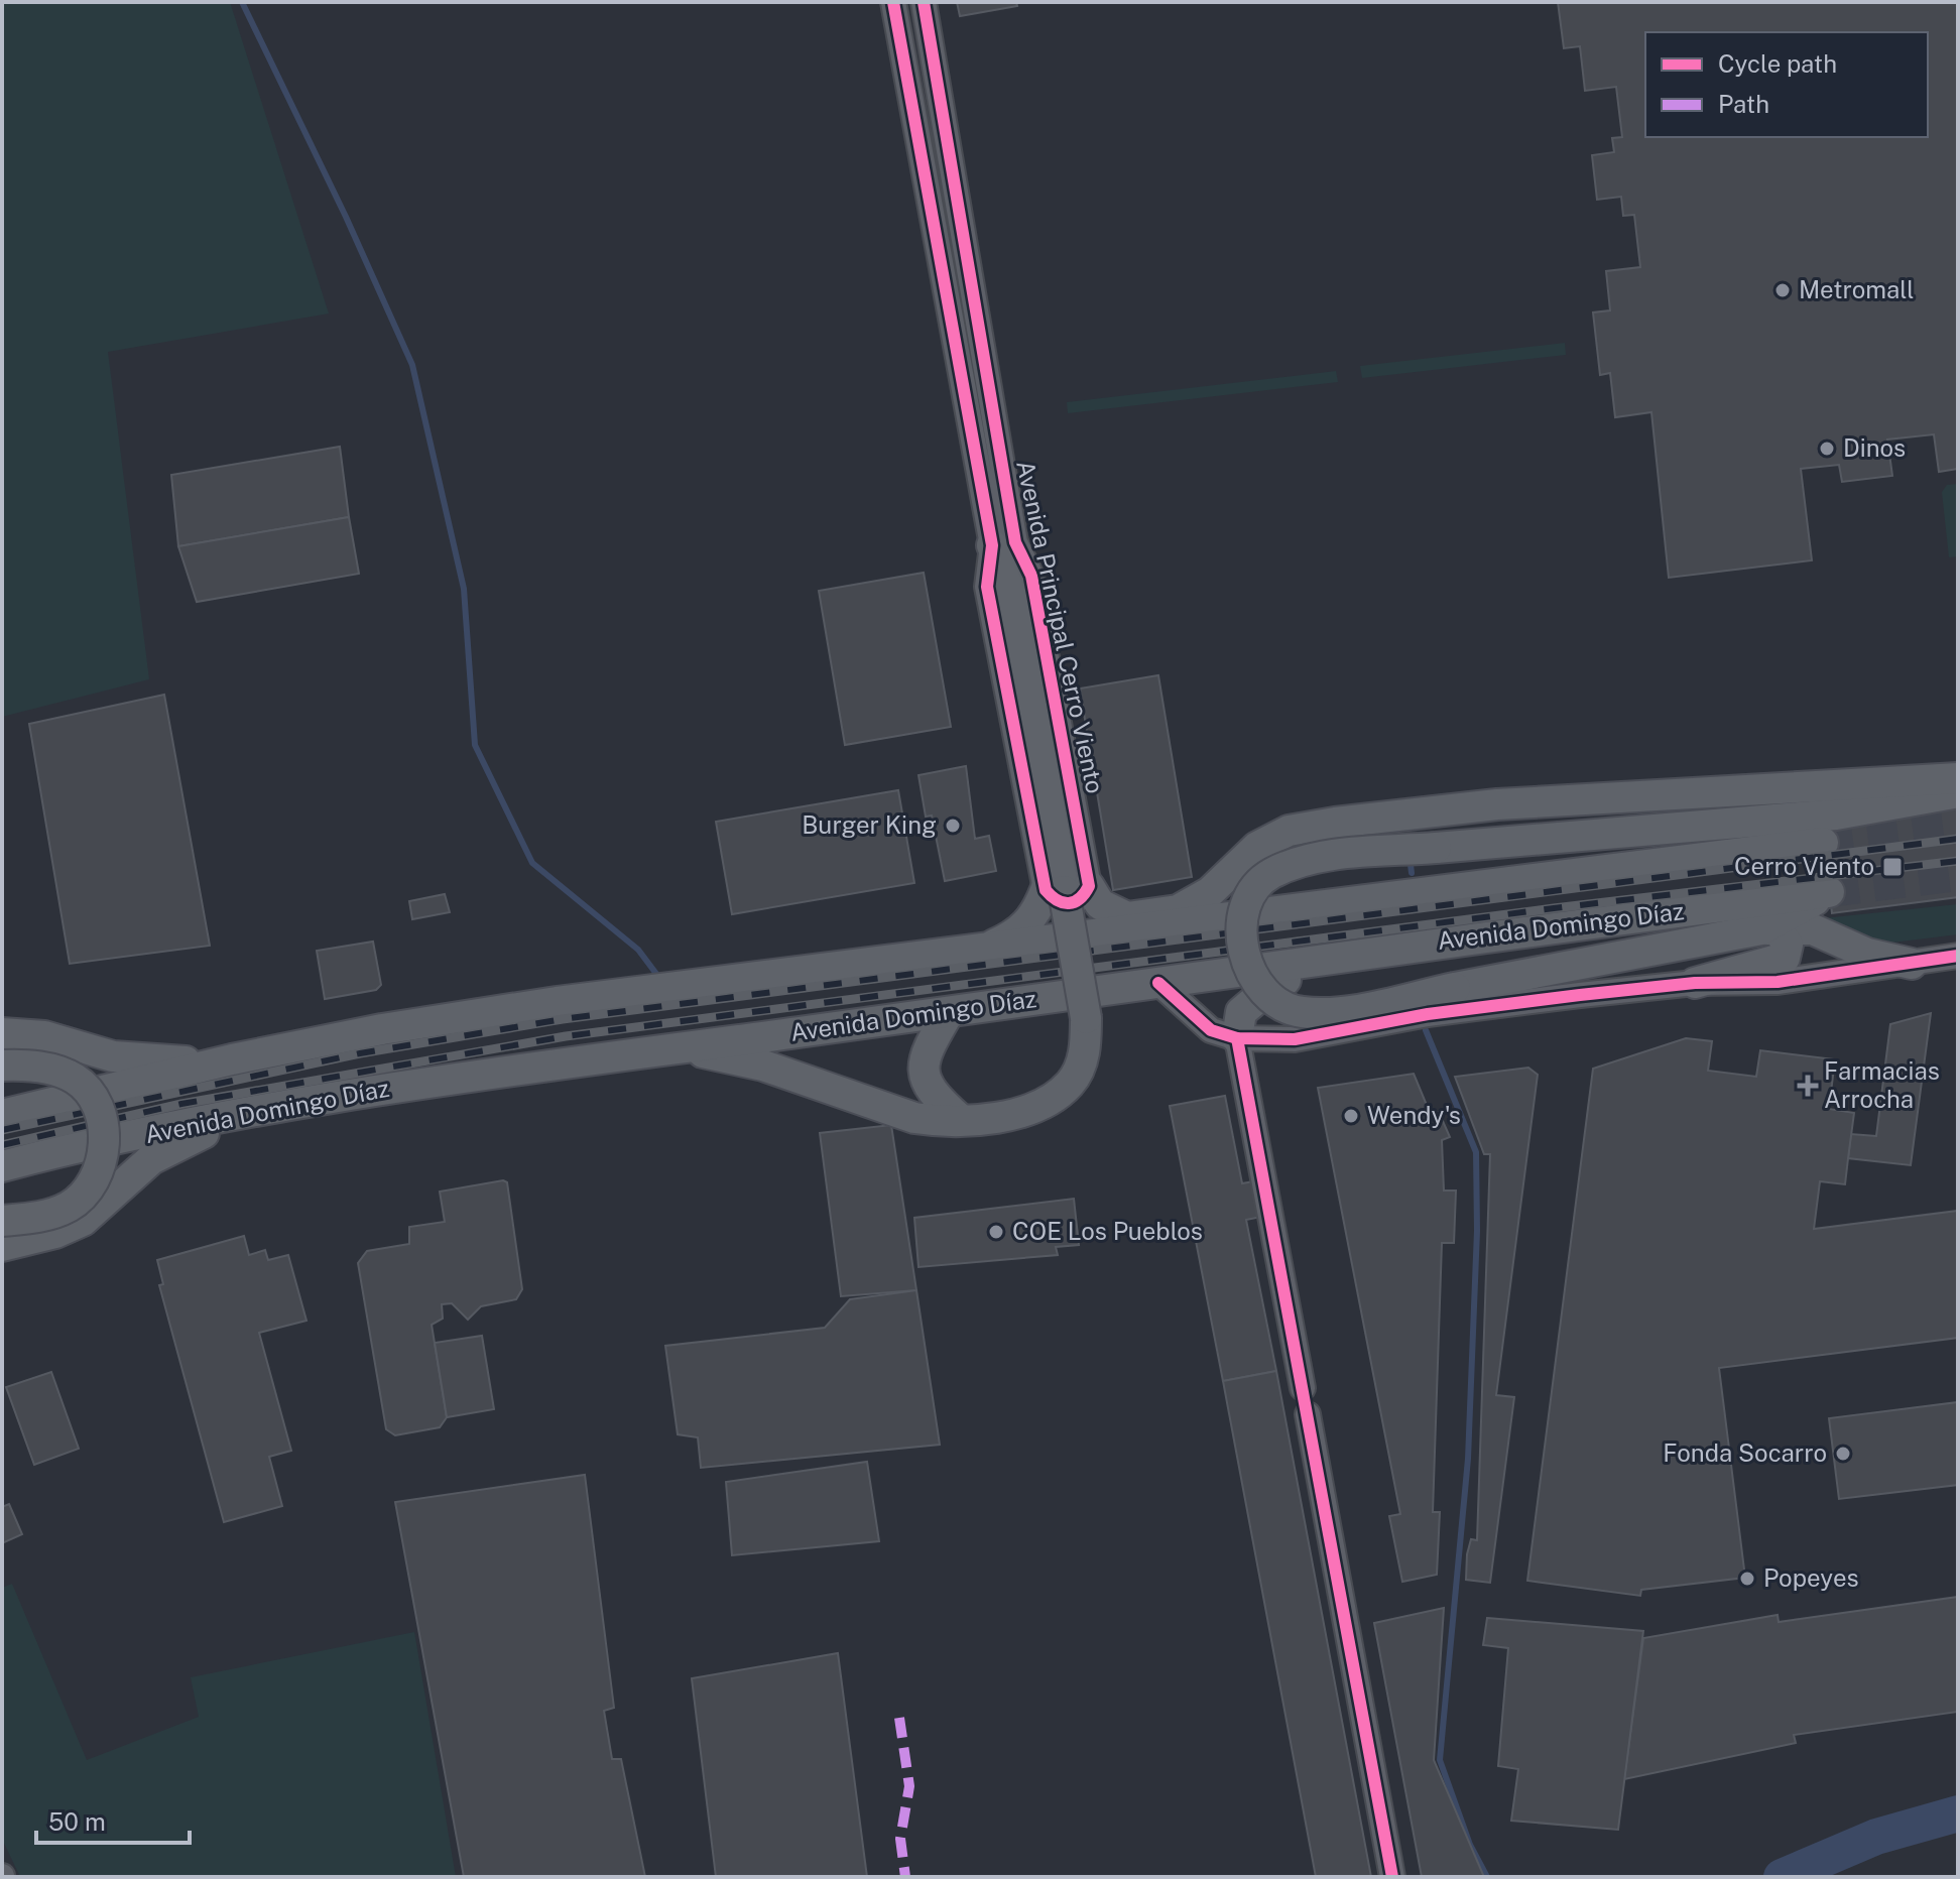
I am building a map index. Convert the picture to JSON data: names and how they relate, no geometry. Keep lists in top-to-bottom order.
{
  "streets": {
    "main road": ["Avenida Domingo Díaz"],
    "street": ["Avenida Principal Cerro Viento"]
  },
  "places": {
    "other": [
      "Metromall",
      "Dinos",
      "Burger King",
      "Wendy's",
      "COE Los Pueblos",
      "Fonda Socarro",
      "Popeyes"
    ],
    "transit": ["Cerro Viento"],
    "health": ["Farmacias Arrocha"]
  },
  "legend": ["Cycle path", "Path"],
  "scale_bar": "50 m"
}
